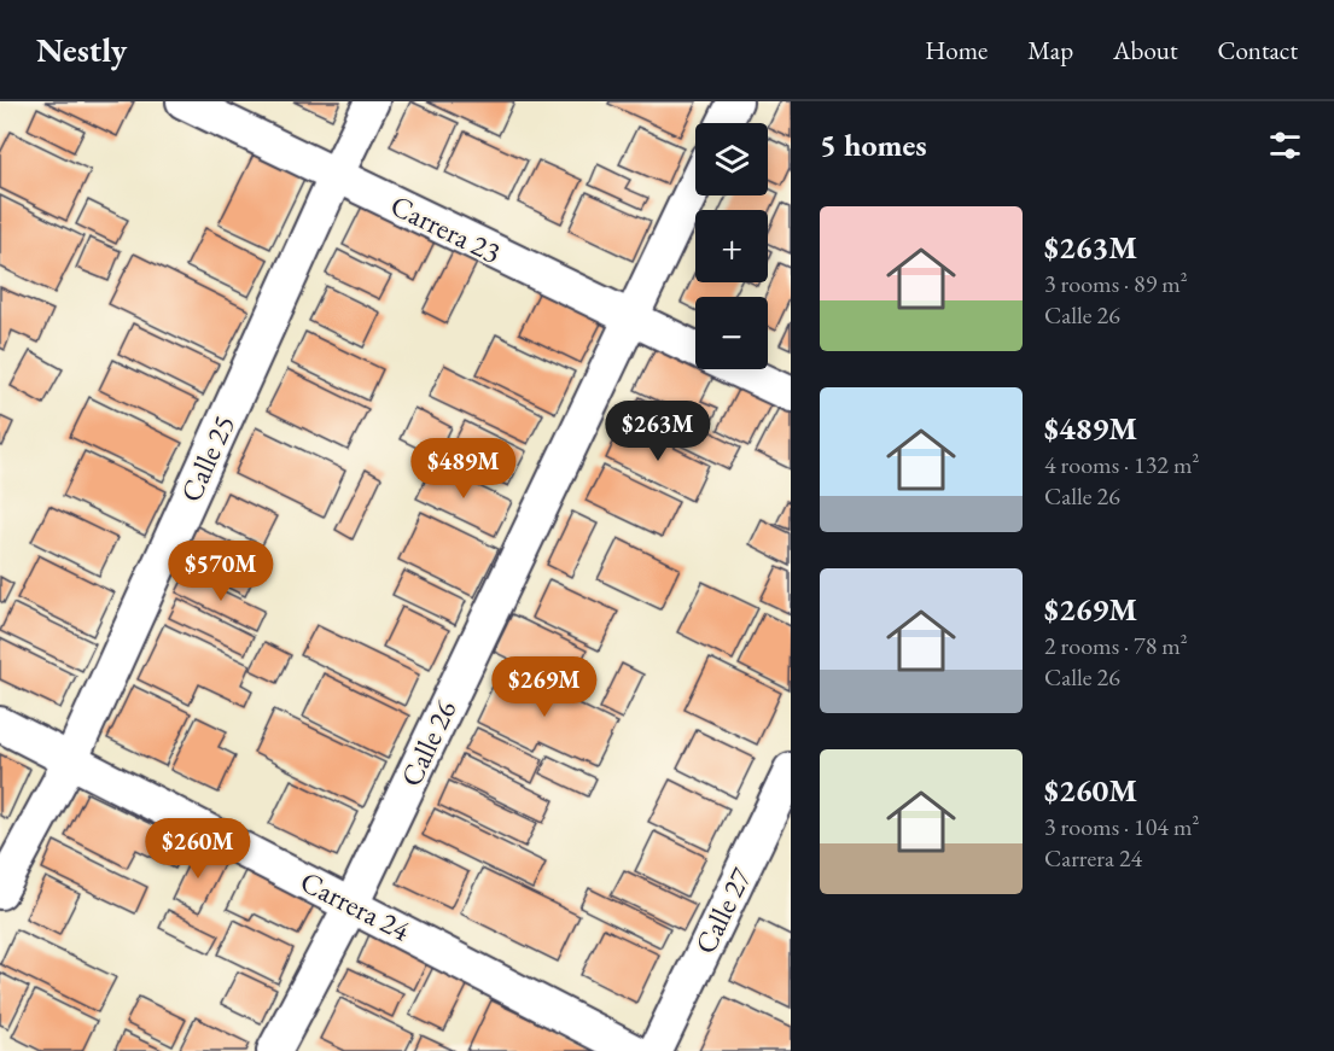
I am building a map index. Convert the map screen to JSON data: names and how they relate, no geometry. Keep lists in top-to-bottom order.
{
  "streets": {
    "street": [
      "Carrera 23",
      "Calle 25",
      "Calle 26",
      "Carrera 24",
      "Calle 27"
    ]
  },
  "crossings": [
    ["Carrera 23", "Calle 25"],
    ["Carrera 23", "Calle 26"],
    ["Calle 25", "Carrera 24"],
    ["Calle 26", "Carrera 24"]
  ],
  "page": {
    "header": "Nestly",
    "nav": [
      "Home",
      "Map",
      "About",
      "Contact"
    ],
    "heading": "5 homes",
    "map_buttons": ["+", "−"],
    "list": [
      {
        "name": "$263M",
        "note": "3 rooms · 89 m² · Calle 26"
      },
      {
        "name": "$489M",
        "note": "4 rooms · 132 m² · Calle 26"
      },
      {
        "name": "$269M",
        "note": "2 rooms · 78 m² · Calle 26"
      },
      {
        "name": "$260M",
        "note": "3 rooms · 104 m² · Carrera 24"
      }
    ],
    "price": [
      "$263M",
      "$489M",
      "$570M",
      "$269M",
      "$260M"
    ]
  }
}
